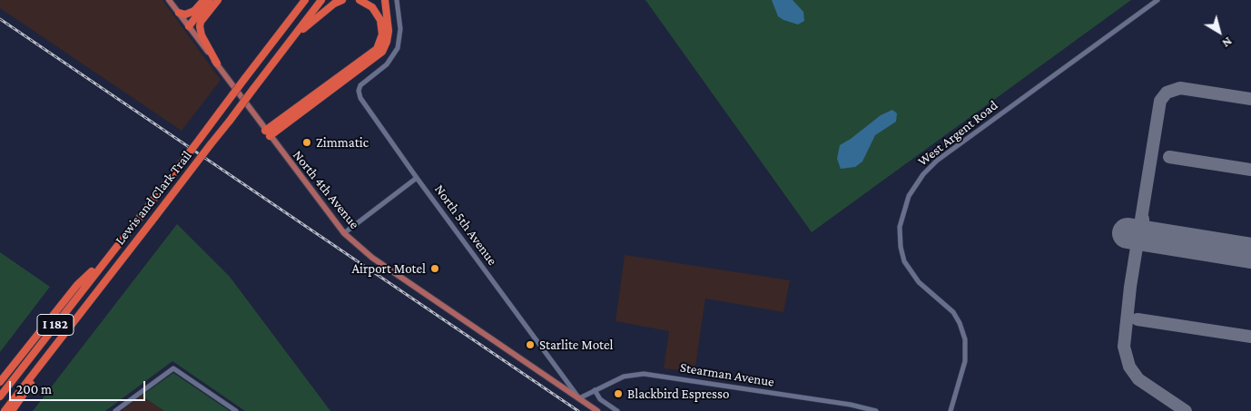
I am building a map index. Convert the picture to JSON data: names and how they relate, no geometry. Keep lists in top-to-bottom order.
{
  "streets": {
    "highway": ["Lewis and Clark Trail", "I 182"],
    "main road": ["North 4th Avenue"],
    "street": ["West Argent Road", "North 5th Avenue", "Stearman Avenue"]
  },
  "crossings": [
    ["North 4th Avenue", "North 5th Avenue"],
    ["North 4th Avenue", "Stearman Avenue"],
    ["North 5th Avenue", "Stearman Avenue"]
  ],
  "places": [
    "Zimmatic",
    "Airport Motel",
    "Starlite Motel",
    "Blackbird Espresso"
  ],
  "scale_bar": "200 m",
  "north": "bottom right"
}
